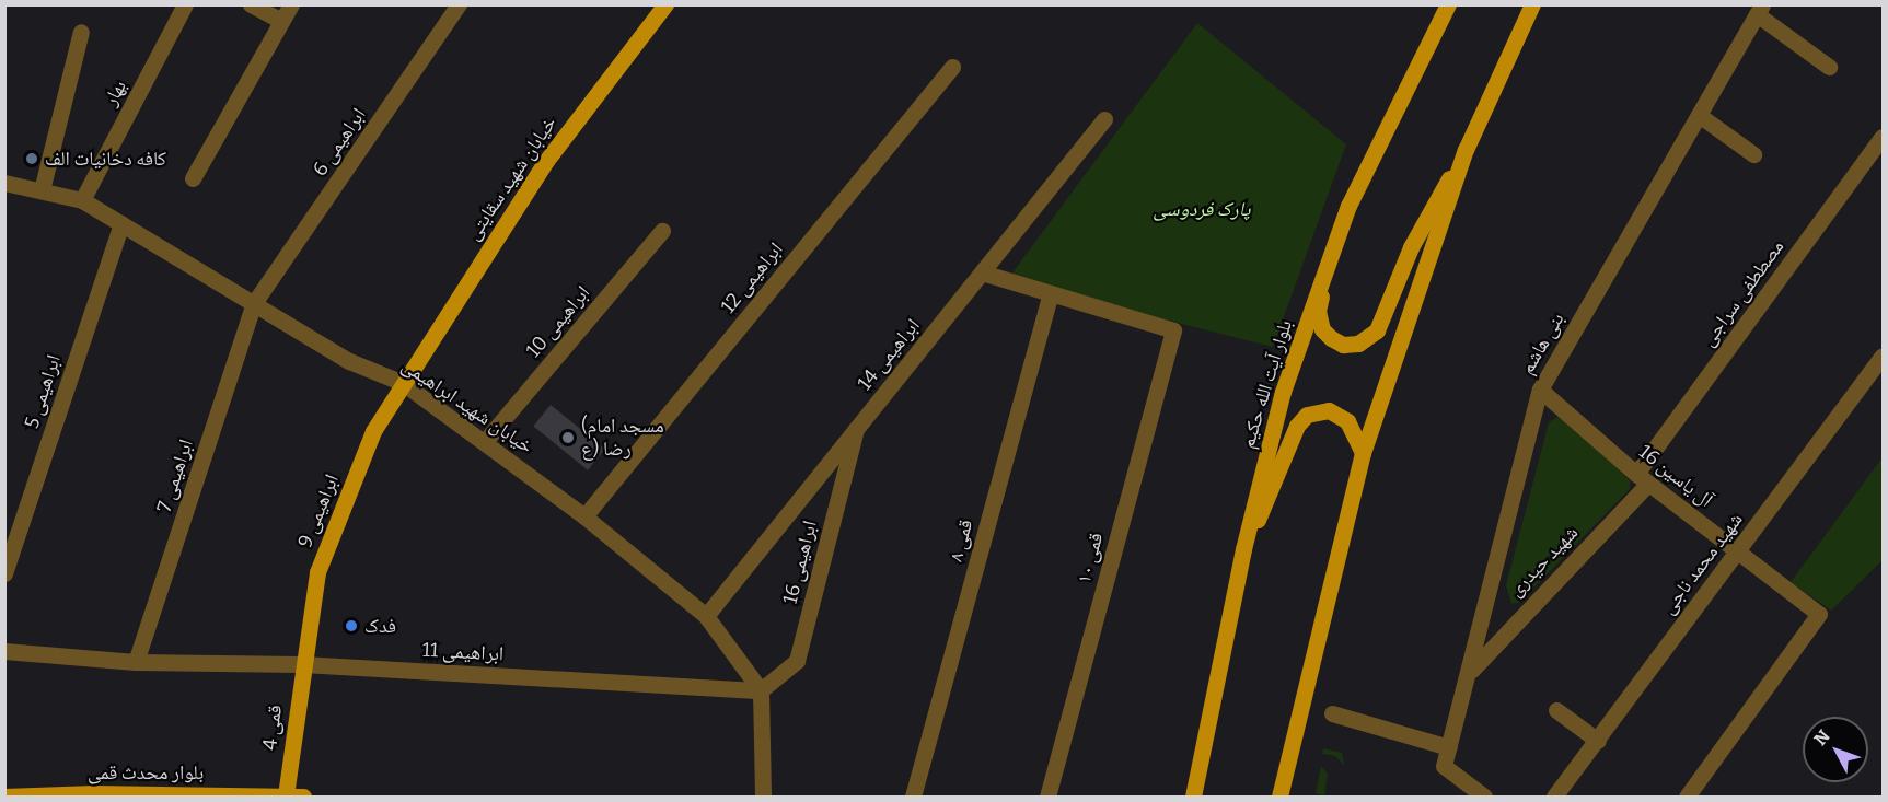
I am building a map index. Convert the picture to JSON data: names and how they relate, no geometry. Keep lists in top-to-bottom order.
{
  "streets": {
    "main road": [
      "خیابان شهید سقایتی",
      "بلوار آیت الله حکیم",
      "ابراهیمی 9",
      "قمی 4",
      "بلوار محدث قمی"
    ],
    "street": [
      "بهار",
      "ابراهیمی 6",
      "ابراهیمی 12",
      "مصططفی سراجی",
      "ابراهیمی 10",
      "بنی هاشم",
      "ابراهیمی 14",
      "ابراهیمی 5",
      "خیابان شهید ابراهیمی",
      "ابراهیمی 7",
      "آل یاسین 16",
      "قمی ۸",
      "قمی ۱۰",
      "شهید حیدری",
      "ابراهیمی 16",
      "شهید محمد ناجی",
      "ابراهیمی 11"
    ]
  },
  "crossings": [
    ["بهار", "خیابان شهید ابراهیمی"],
    ["ابراهیمی 6", "خیابان شهید ابراهیمی"],
    ["ابراهیمی 6", "ابراهیمی 7"],
    ["خیابان شهید سقایتی", "خیابان شهید ابراهیمی"],
    ["خیابان شهید سقایتی", "ابراهیمی 9"],
    ["ابراهیمی 12", "خیابان شهید ابراهیمی"],
    ["مصططفی سراجی", "آل یاسین 16"],
    ["مصططفی سراجی", "شهید حیدری"],
    ["ابراهیمی 10", "خیابان شهید ابراهیمی"],
    ["بنی هاشم", "آل یاسین 16"],
    ["بنی هاشم", "شهید حیدری"],
    ["ابراهیمی 14", "خیابان شهید ابراهیمی"],
    ["ابراهیمی 14", "ابراهیمی 16"],
    ["ابراهیمی 5", "خیابان شهید ابراهیمی"],
    ["خیابان شهید ابراهیمی", "ابراهیمی 7"],
    ["خیابان شهید ابراهیمی", "ابراهیمی 9"],
    ["خیابان شهید ابراهیمی", "ابراهیمی 16"],
    ["خیابان شهید ابراهیمی", "ابراهیمی 11"],
    ["ابراهیمی 7", "ابراهیمی 11"],
    ["آل یاسین 16", "شهید حیدری"],
    ["آل یاسین 16", "شهید محمد ناجی"],
    ["ابراهیمی 9", "ابراهیمی 11"],
    ["ابراهیمی 9", "قمی 4"],
    ["قمی ۸", "قمی ۱۰"],
    ["ابراهیمی 16", "ابراهیمی 11"],
    ["ابراهیمی 11", "قمی 4"],
    ["قمی 4", "بلوار محدث قمی"]
  ],
  "parks": ["پارک فردوسی"],
  "places": ["کافه دخانیات الف", "(مسجد امام رضا (ع", "فدک"],
  "north": "top left"
}
